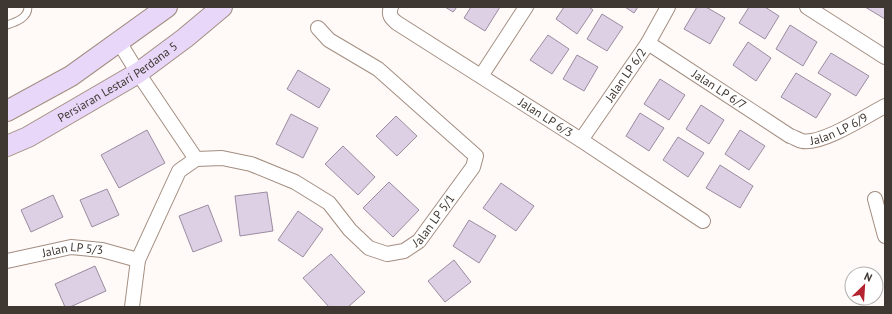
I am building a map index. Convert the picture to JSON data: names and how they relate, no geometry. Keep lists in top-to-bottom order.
{
  "streets": {
    "main road": ["Persiaran Lestari Perdana 5"],
    "street": [
      "Jalan LP 6/2",
      "Jalan LP 6/7",
      "Jalan LP 6/3",
      "Jalan LP 6/9",
      "Jalan LP 5/1",
      "Jalan LP 5/3"
    ]
  },
  "crossings": [
    ["Jalan LP 6/2", "Jalan LP 6/7"],
    ["Jalan LP 6/2", "Jalan LP 6/3"],
    ["Jalan LP 6/7", "Jalan LP 6/9"]
  ],
  "north": "top right"
}
